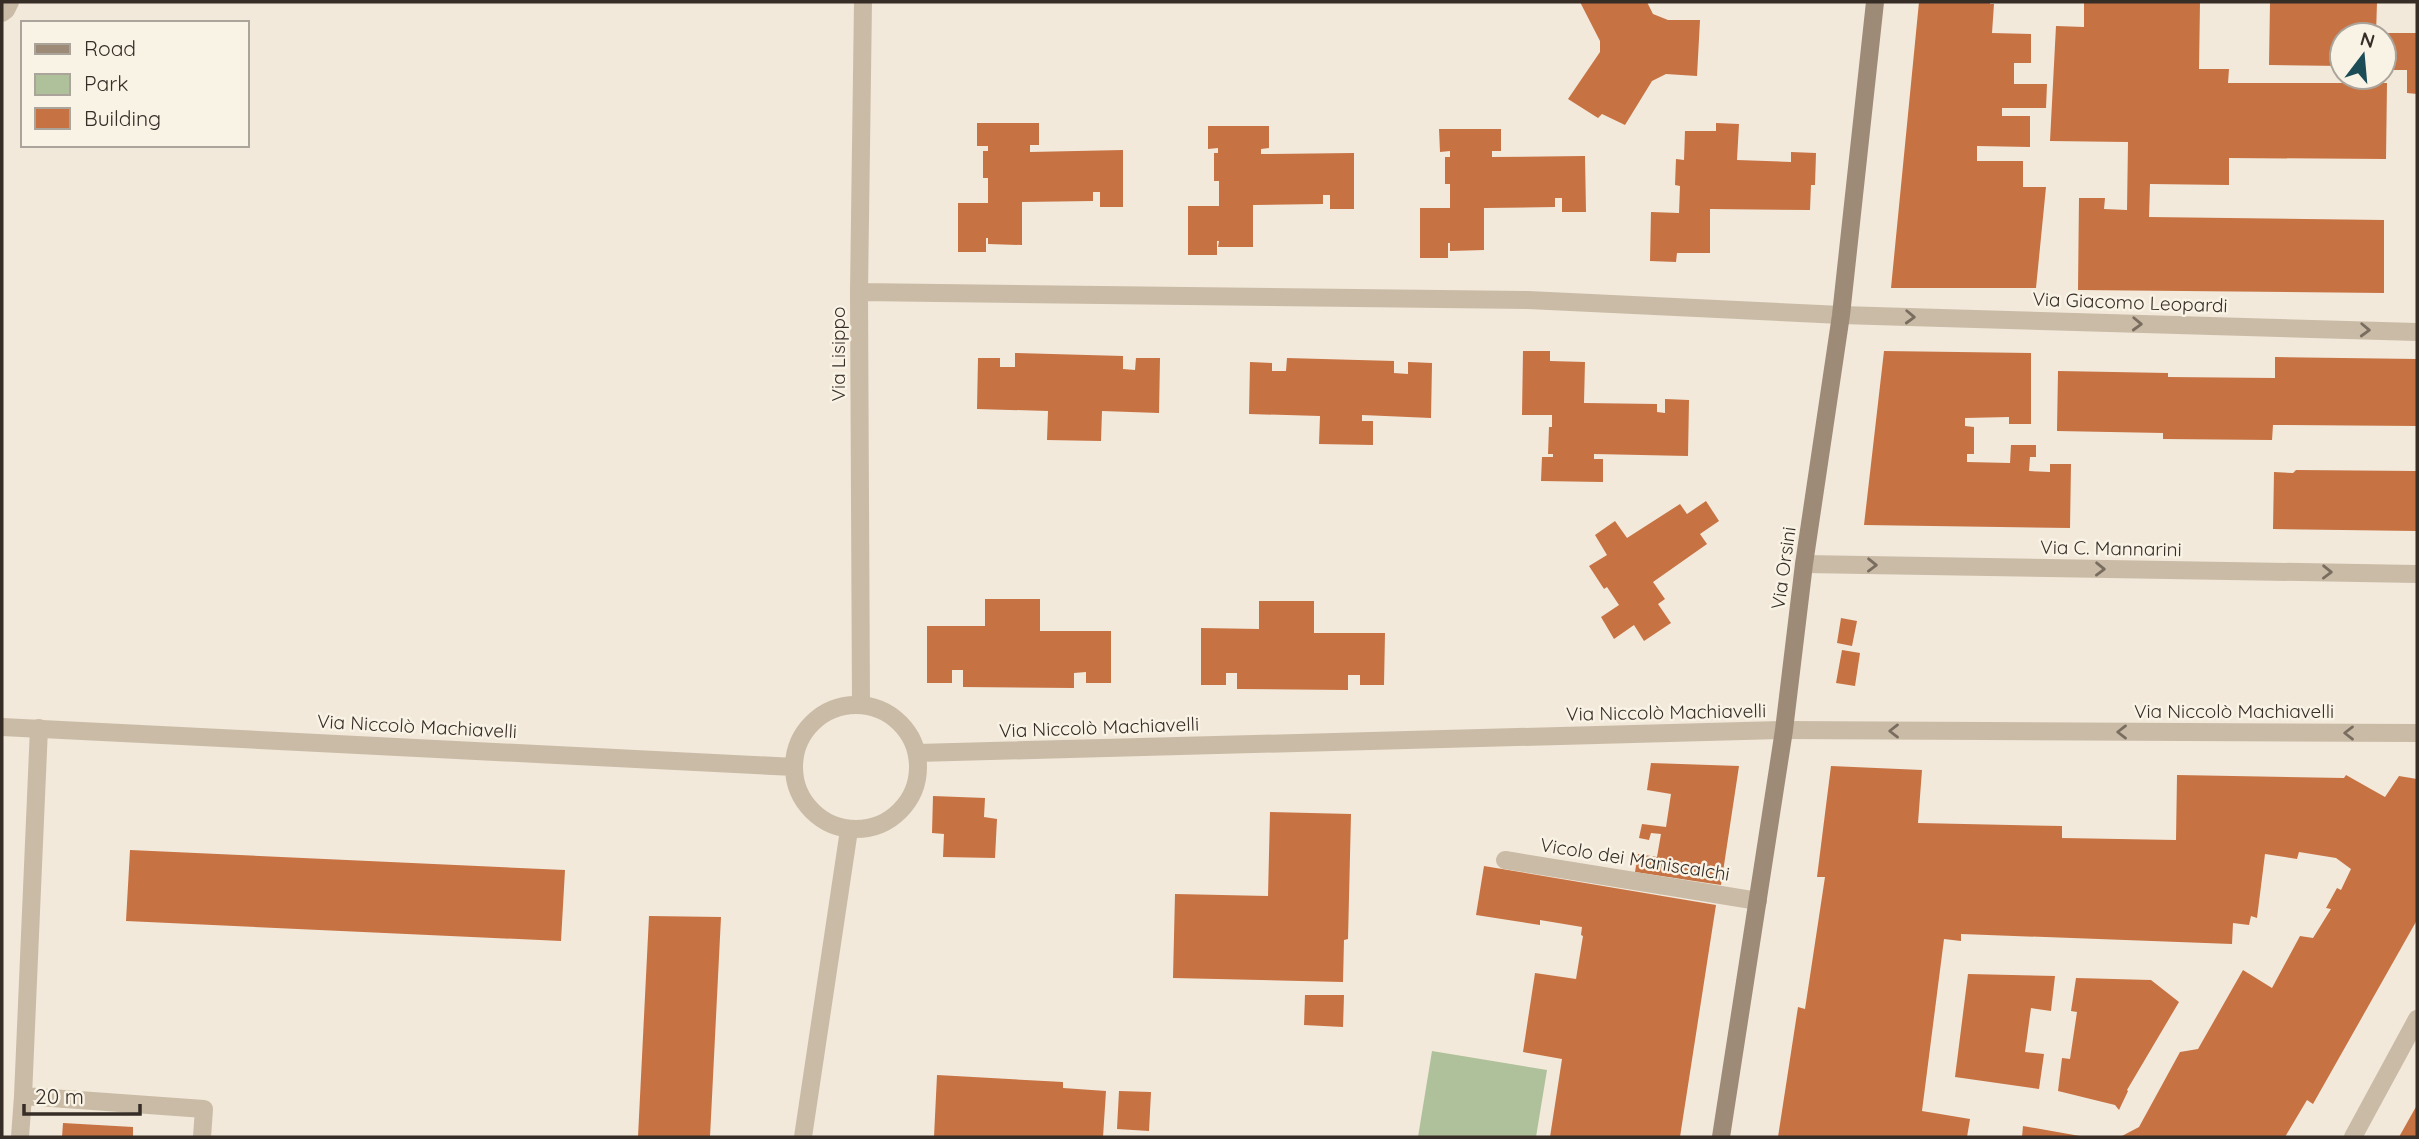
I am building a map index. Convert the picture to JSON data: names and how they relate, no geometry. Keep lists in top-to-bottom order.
{
  "streets": {
    "main road": ["Via Orsini"],
    "street": [
      "Via Giacomo Leopardi",
      "Via Lisippo",
      "Via C. Mannarini",
      "Via Niccolò Machiavelli",
      "Vicolo dei Maniscalchi"
    ]
  },
  "crossings": [
    ["Via Giacomo Leopardi", "Via Lisippo"],
    ["Via Giacomo Leopardi", "Via Orsini"],
    ["Via Lisippo", "Via Niccolò Machiavelli"],
    ["Via C. Mannarini", "Via Orsini"],
    ["Via Orsini", "Via Niccolò Machiavelli"],
    ["Via Orsini", "Vicolo dei Maniscalchi"]
  ],
  "one_way": ["Via Giacomo Leopardi", "Via C. Mannarini"],
  "legend": ["Road", "Park", "Building"],
  "scale_bar": "20 m",
  "north": "top"
}
